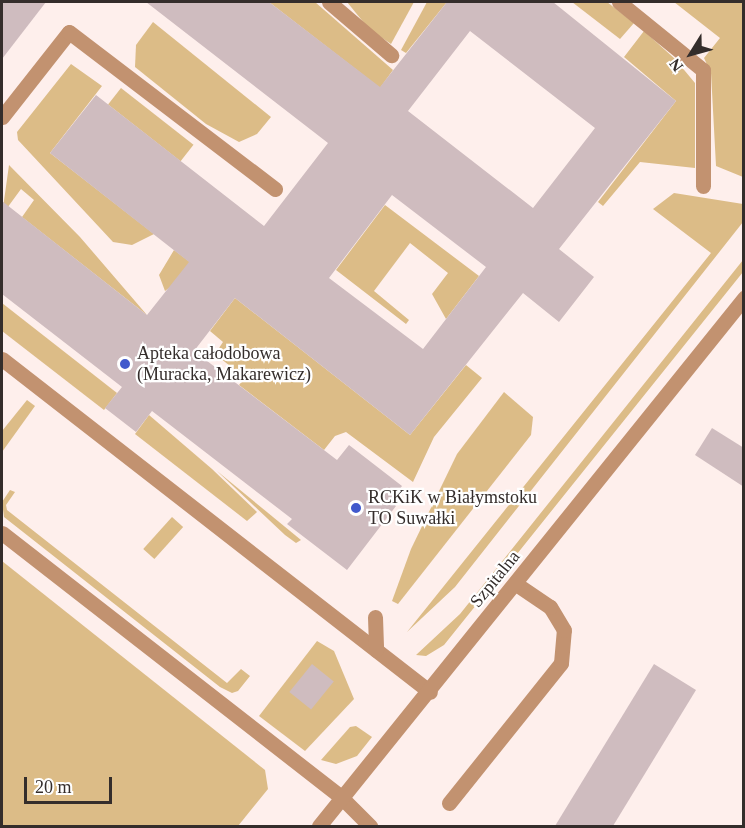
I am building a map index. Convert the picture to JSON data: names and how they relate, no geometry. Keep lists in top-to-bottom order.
{
  "streets": {
    "street": ["Szpitalna"]
  },
  "places": ["Apteka całodobowa (Muracka, Makarewicz)", "RCKiK w Białymstoku TO Suwałki"],
  "scale_bar": "20 m",
  "north": "bottom left"
}
